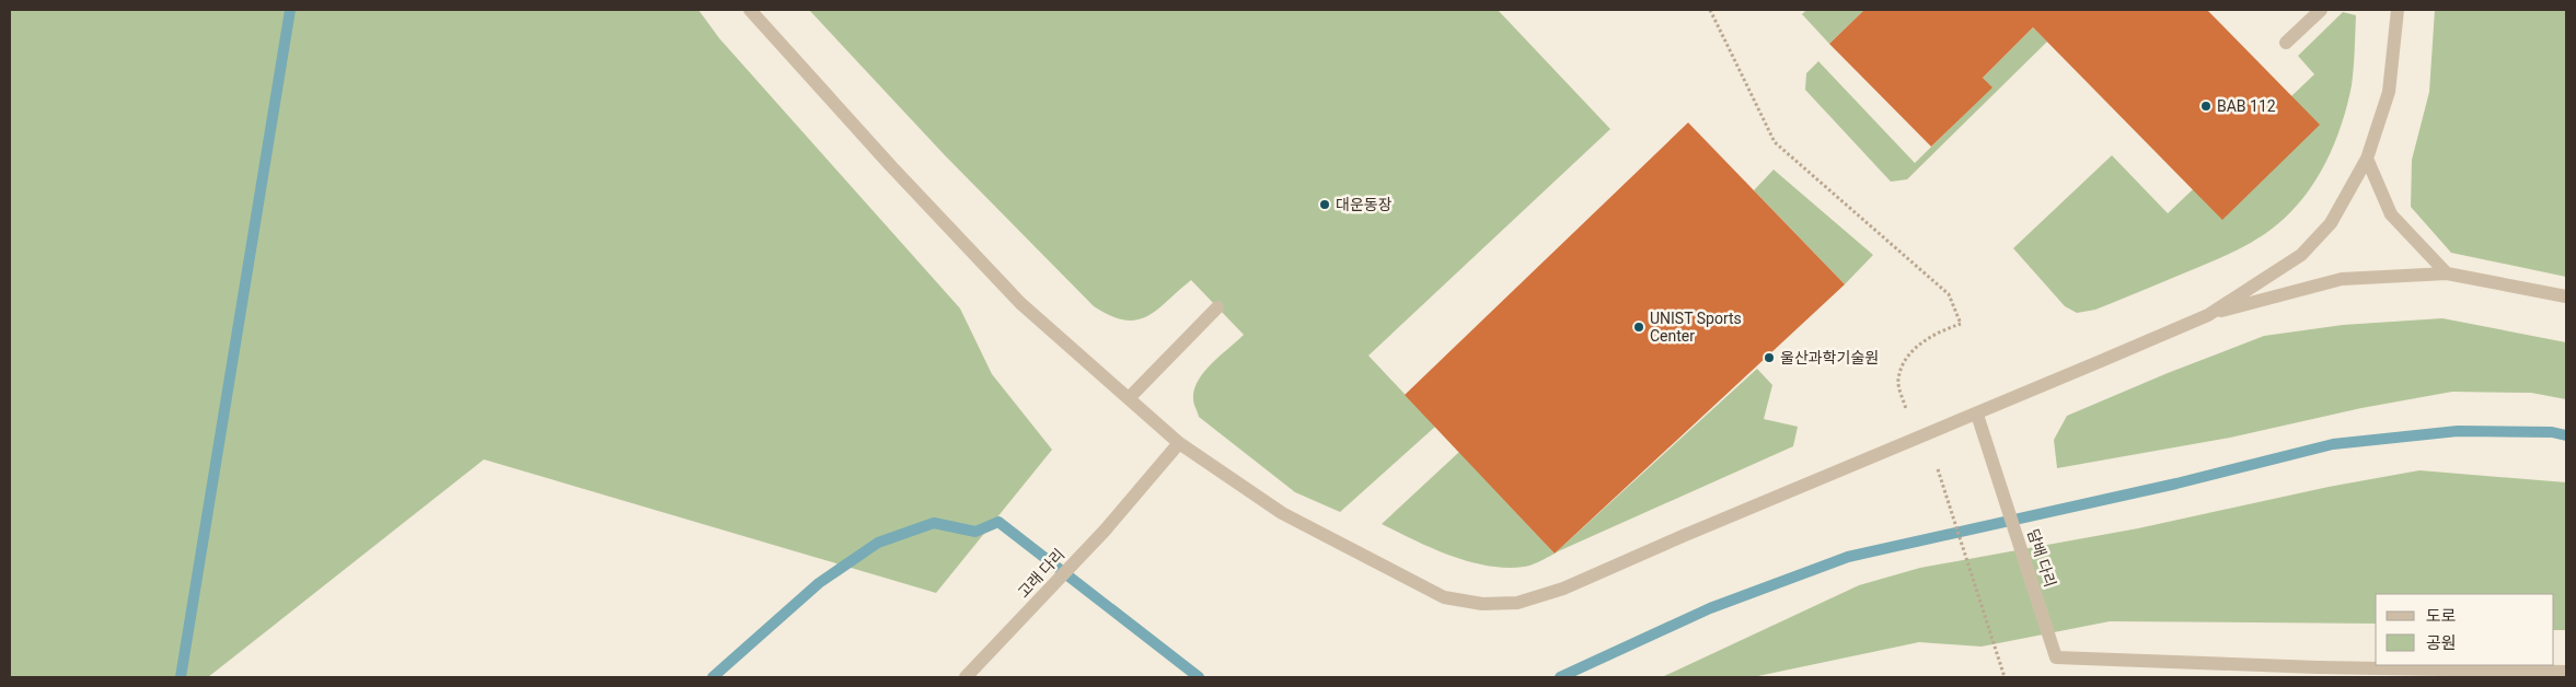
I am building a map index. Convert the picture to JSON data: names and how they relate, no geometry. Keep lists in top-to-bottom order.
{
  "streets": {
    "street": ["담배 다리", "고래 다리"]
  },
  "places": [
    "BAB 112",
    "대운동장",
    "UNIST Sports Center",
    "울산과학기술원"
  ],
  "legend": ["도로", "공원"]
}
